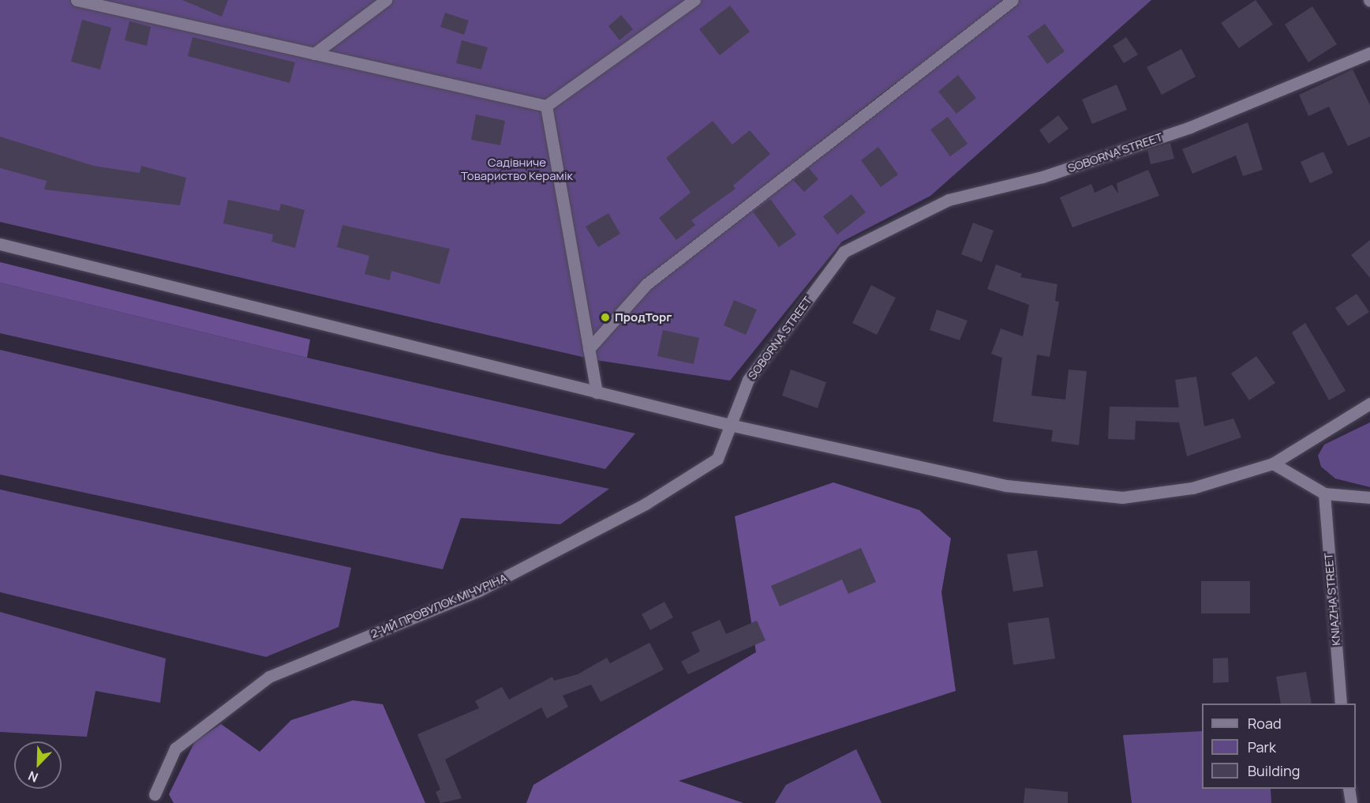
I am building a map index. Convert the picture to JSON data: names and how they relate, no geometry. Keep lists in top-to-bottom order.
{
  "streets": {
    "street": ["SOBORNA STREET", "KNIAZHA STREET", "2-ИЙ ПРОВУЛОК МІЧУРІНА"]
  },
  "crossings": [
    ["SOBORNA STREET", "2-ИЙ ПРОВУЛОК МІЧУРІНА"]
  ],
  "parks": ["Садівниче Товариство Керамік"],
  "places": ["ПродТорг"],
  "legend": ["Road", "Park", "Building"],
  "north": "bottom left"
}
